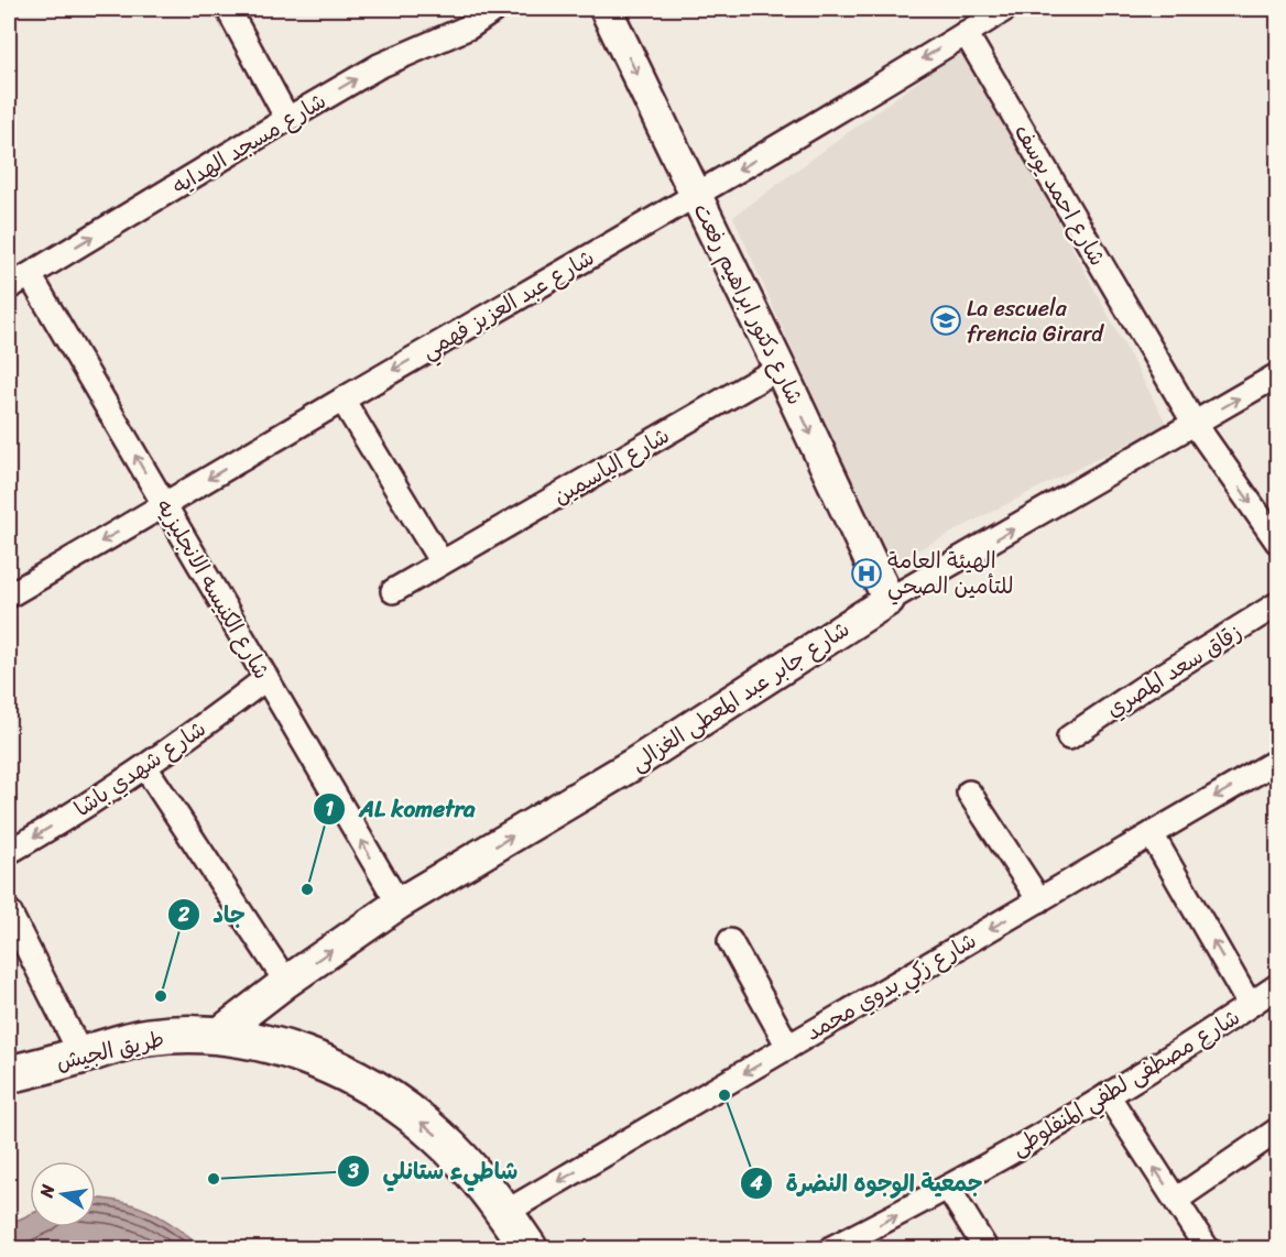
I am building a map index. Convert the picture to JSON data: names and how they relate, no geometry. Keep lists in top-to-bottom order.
{
  "streets": {
    "highway": ["طريق الجيش"],
    "street": [
      "شارع مسجد الهدايه",
      "شارع احمد يوسف",
      "شارع عبد العزيز فهمي",
      "شارع دكتور ابراهيم رفعت",
      "شارع الياسمين",
      "شارع الكنيسه الانجليزيه",
      "زقاق سعد المصري",
      "شارع جابر عبد المعطى الغزالى",
      "شارع شهدي باشا",
      "شارع زكي بدوي محمد",
      "شارع مصطفى لطفي المنفلوطى"
    ]
  },
  "crossings": [
    ["شارع مسجد الهدايه", "شارع الكنيسه الانجليزيه"],
    ["شارع احمد يوسف", "شارع عبد العزيز فهمي"],
    ["شارع احمد يوسف", "شارع جابر عبد المعطى الغزالى"],
    ["شارع عبد العزيز فهمي", "شارع دكتور ابراهيم رفعت"],
    ["شارع عبد العزيز فهمي", "شارع الكنيسه الانجليزيه"],
    ["شارع دكتور ابراهيم رفعت", "شارع الياسمين"],
    ["شارع دكتور ابراهيم رفعت", "شارع جابر عبد المعطى الغزالى"],
    ["شارع الكنيسه الانجليزيه", "شارع جابر عبد المعطى الغزالى"],
    ["شارع الكنيسه الانجليزيه", "شارع شهدي باشا"],
    ["شارع جابر عبد المعطى الغزالى", "طريق الجيش"],
    ["شارع زكي بدوي محمد", "طريق الجيش"]
  ],
  "one_way": [
    "شارع مسجد الهدايه",
    "شارع عبد العزيز فهمي",
    "شارع دكتور ابراهيم رفعت",
    "شارع جابر عبد المعطى الغزالى",
    "شارع شهدي باشا",
    "شارع زكي بدوي محمد",
    "طريق الجيش"
  ],
  "places": {
    "school or university": ["La escuela frencia Girard"],
    "hospital": ["الهيئة العامة للتأمين الصحي"],
    "other": [
      "AL kometra",
      "جاد",
      "جمعية الوجوه النضرة",
      "شاطيء ستانلي"
    ]
  },
  "north": "left"
}
